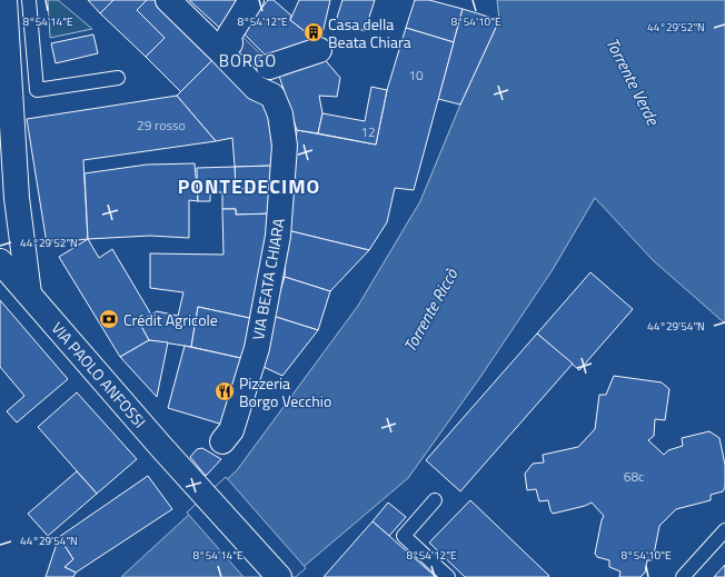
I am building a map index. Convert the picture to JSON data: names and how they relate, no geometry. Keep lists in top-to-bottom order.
{
  "streets": {
    "street": ["VIA BEATA CHIARA", "VIA PAOLO ANFOSSI"]
  },
  "districts": ["BORGO", "PONTEDECIMO"],
  "water": ["Torrente Verde", "Torrente Riccò"],
  "places": {
    "building": ["Casa della Beata Chiara"],
    "bank": ["Crédit Agricole"],
    "restaurant": ["Pizzeria Borgo Vecchio"]
  },
  "house_numbers": [
    "10",
    "29 rosso",
    "12",
    "68c"
  ],
  "coordinates": [
    "8°54'14\"E",
    "8°54'12\"E",
    "8°54'10\"E",
    "44°29'52\"N",
    "44°29'54\"N"
  ]
}
